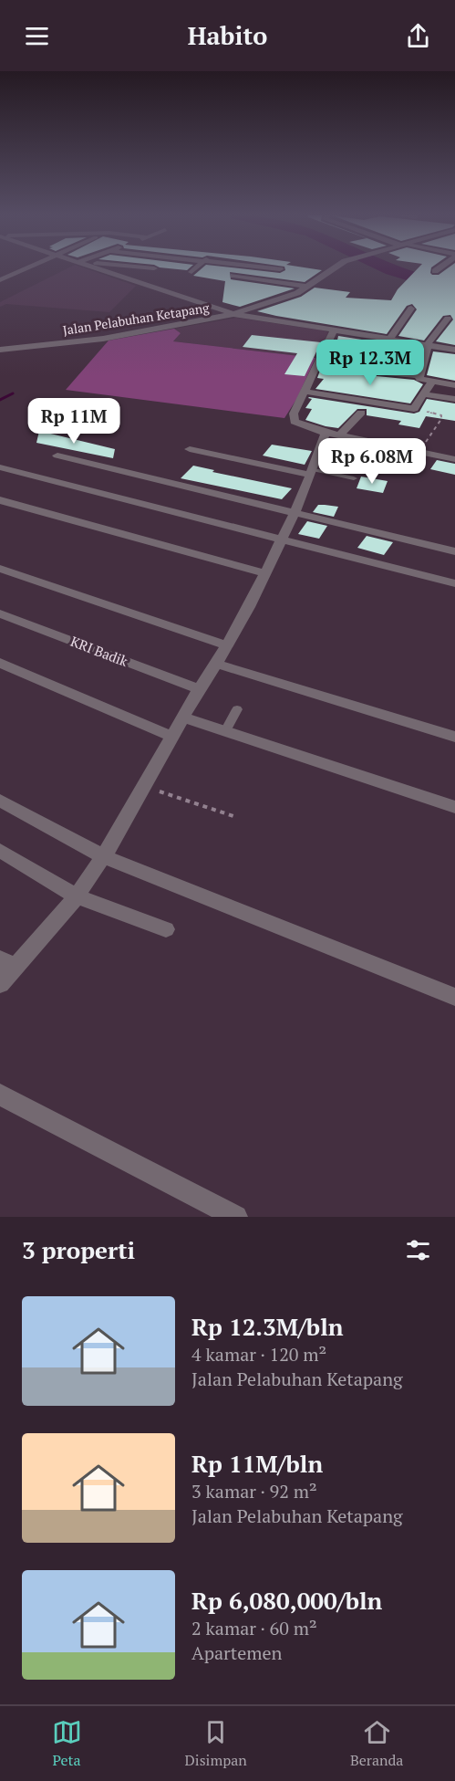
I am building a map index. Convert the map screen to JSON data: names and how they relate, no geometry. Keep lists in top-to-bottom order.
{
  "streets": {
    "street": ["Jalan Pelabuhan Ketapang", "KRI Badik"]
  },
  "page": {
    "header": "Habito",
    "price": ["Rp 12.3M", "Rp 11M", "Rp 6.08M"],
    "heading": "3 properti",
    "list": [
      {
        "name": "Rp 12.3M/bln",
        "note": "4 kamar · 120 m² · Jalan Pelabuhan Ketapang"
      },
      {
        "name": "Rp 11M/bln",
        "note": "3 kamar · 92 m² · Jalan Pelabuhan Ketapang"
      },
      {
        "name": "Rp 6,080,000/bln",
        "note": "2 kamar · 60 m² · Apartemen"
      }
    ],
    "tabs": ["Peta", "Disimpan", "Beranda"]
  }
}
